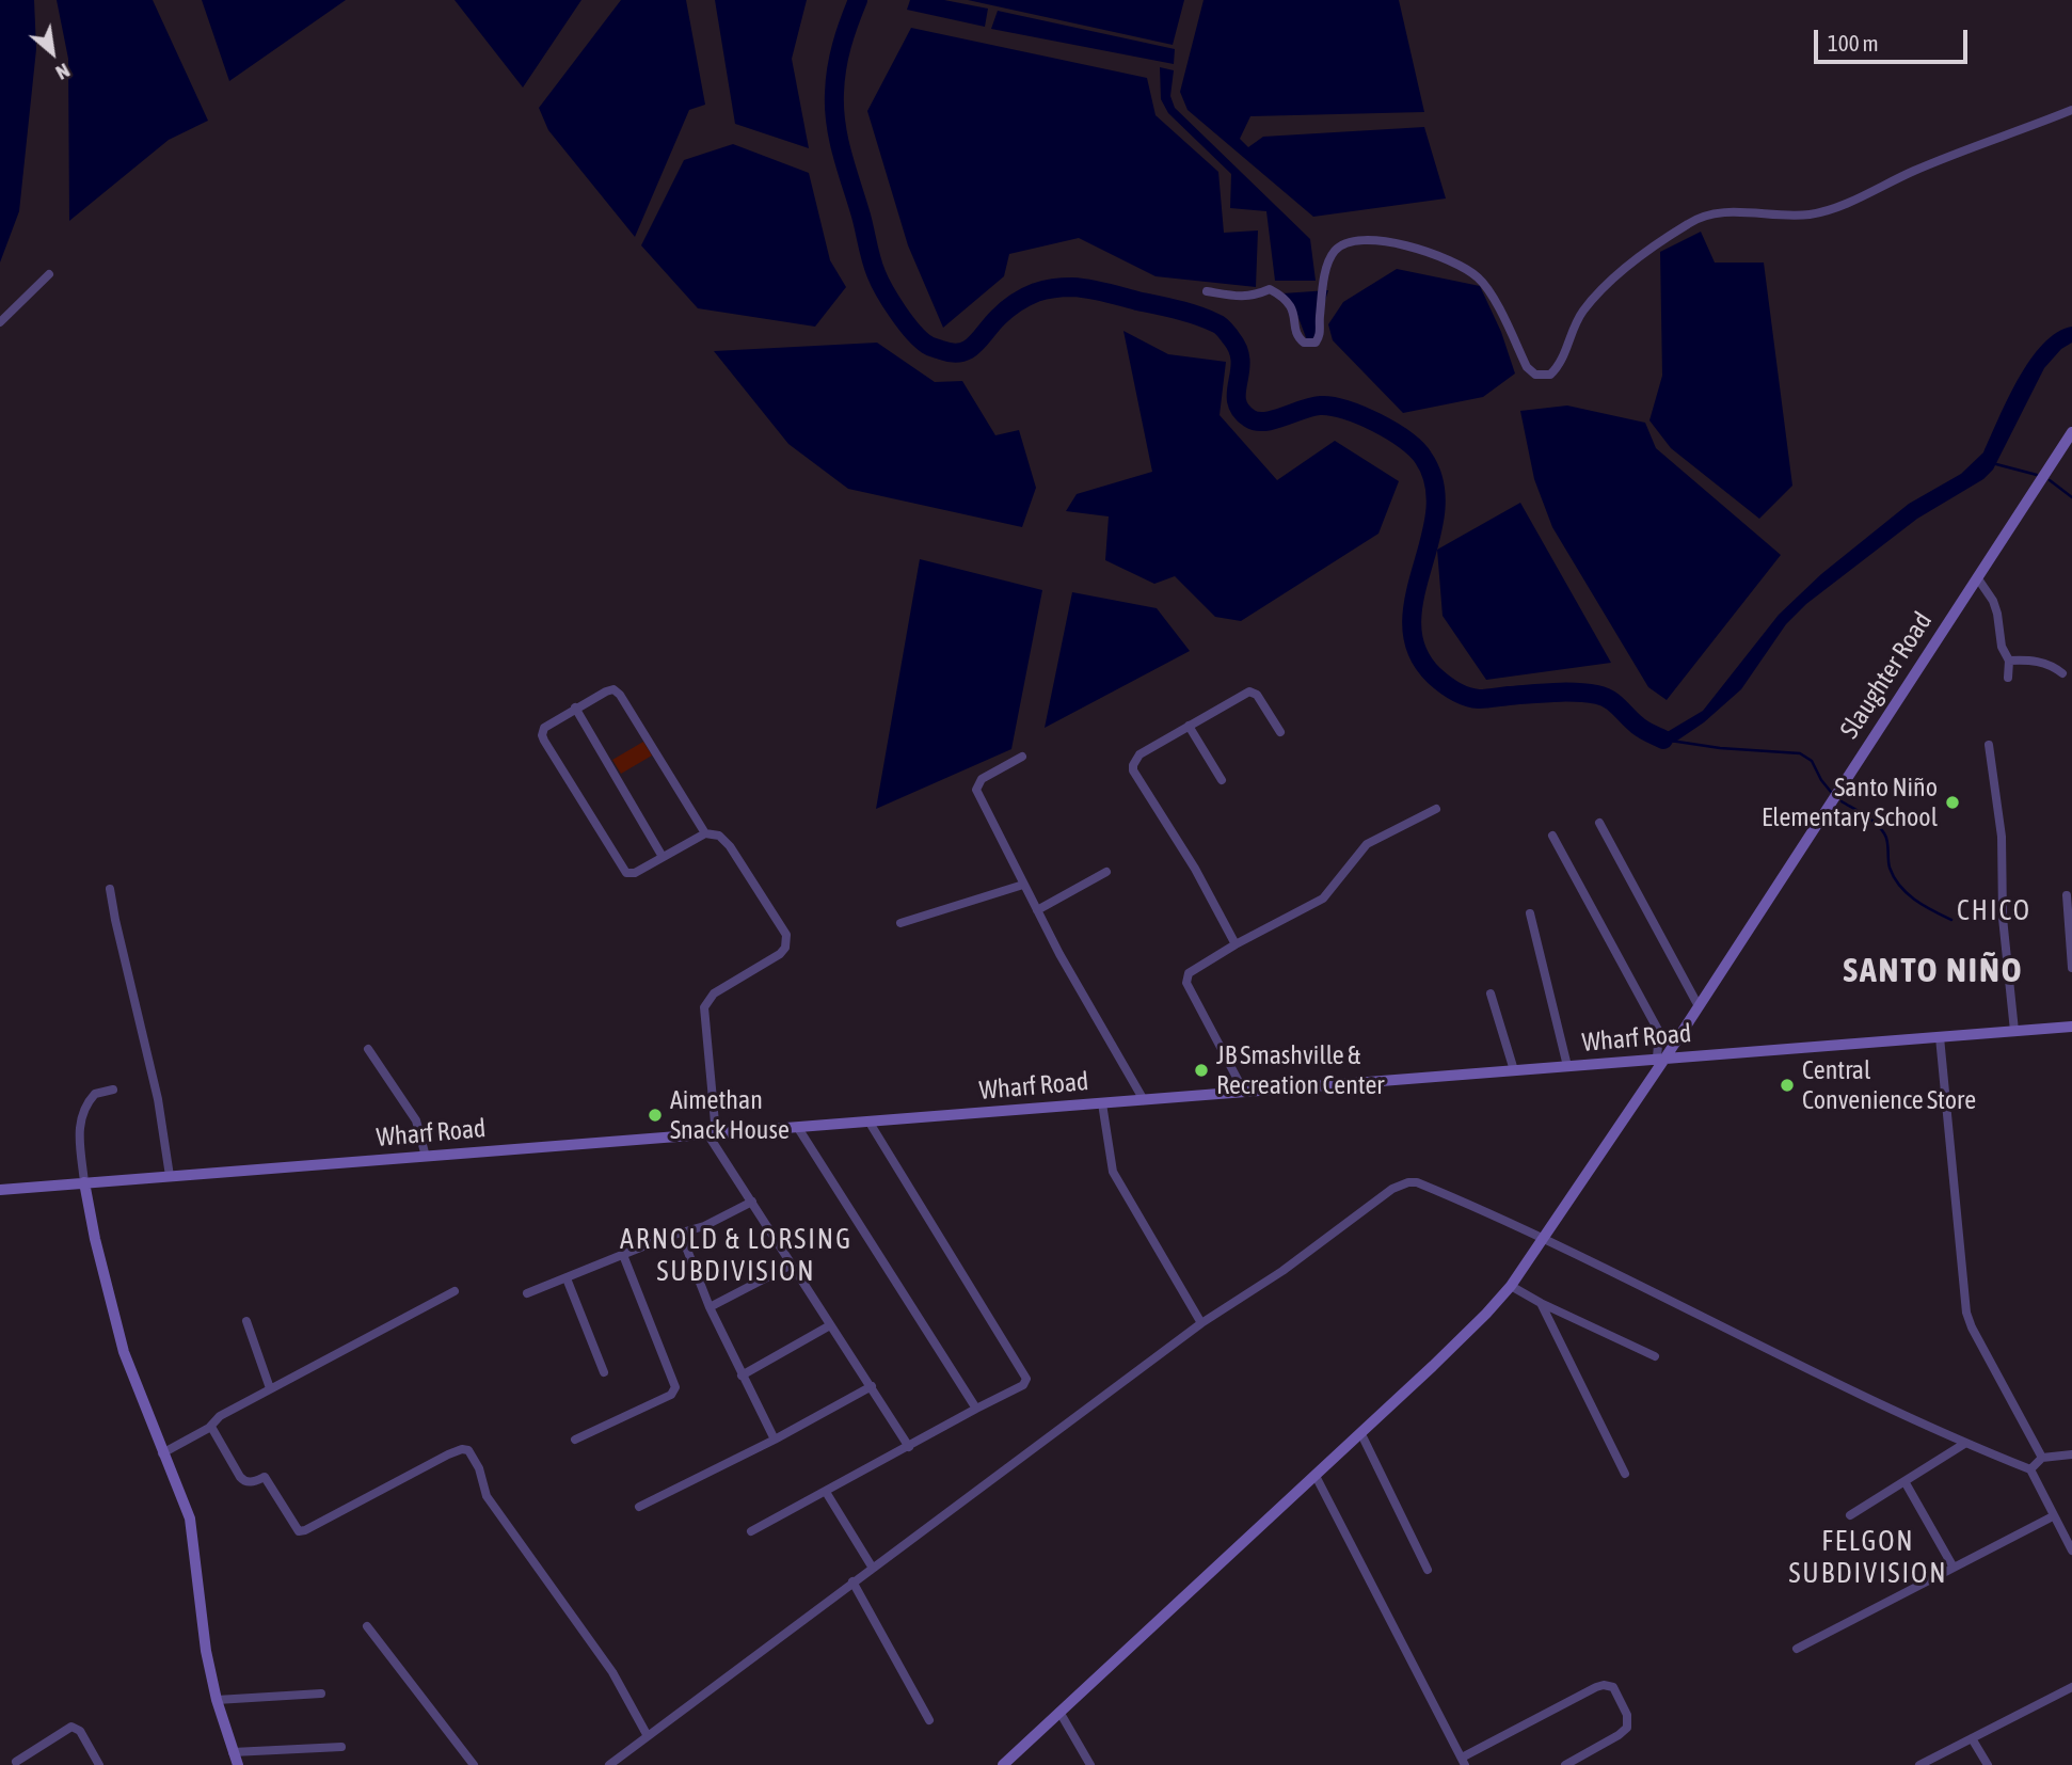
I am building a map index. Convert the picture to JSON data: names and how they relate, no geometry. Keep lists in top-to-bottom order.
{
  "streets": {
    "street": ["Slaughter Road", "Wharf Road"]
  },
  "crossings": [
    ["Slaughter Road", "Wharf Road"]
  ],
  "districts": [
    "CHICO",
    "SANTO NIÑO",
    "ARNOLD & LORSING SUBDIVISION",
    "FELGON SUBDIVISION"
  ],
  "places": [
    "Santo Niño Elementary School",
    "JB Smashville & Recreation Center",
    "Central Convenience Store",
    "Aimethan Snack House"
  ],
  "scale_bar": "100 m",
  "north": "bottom right"
}
